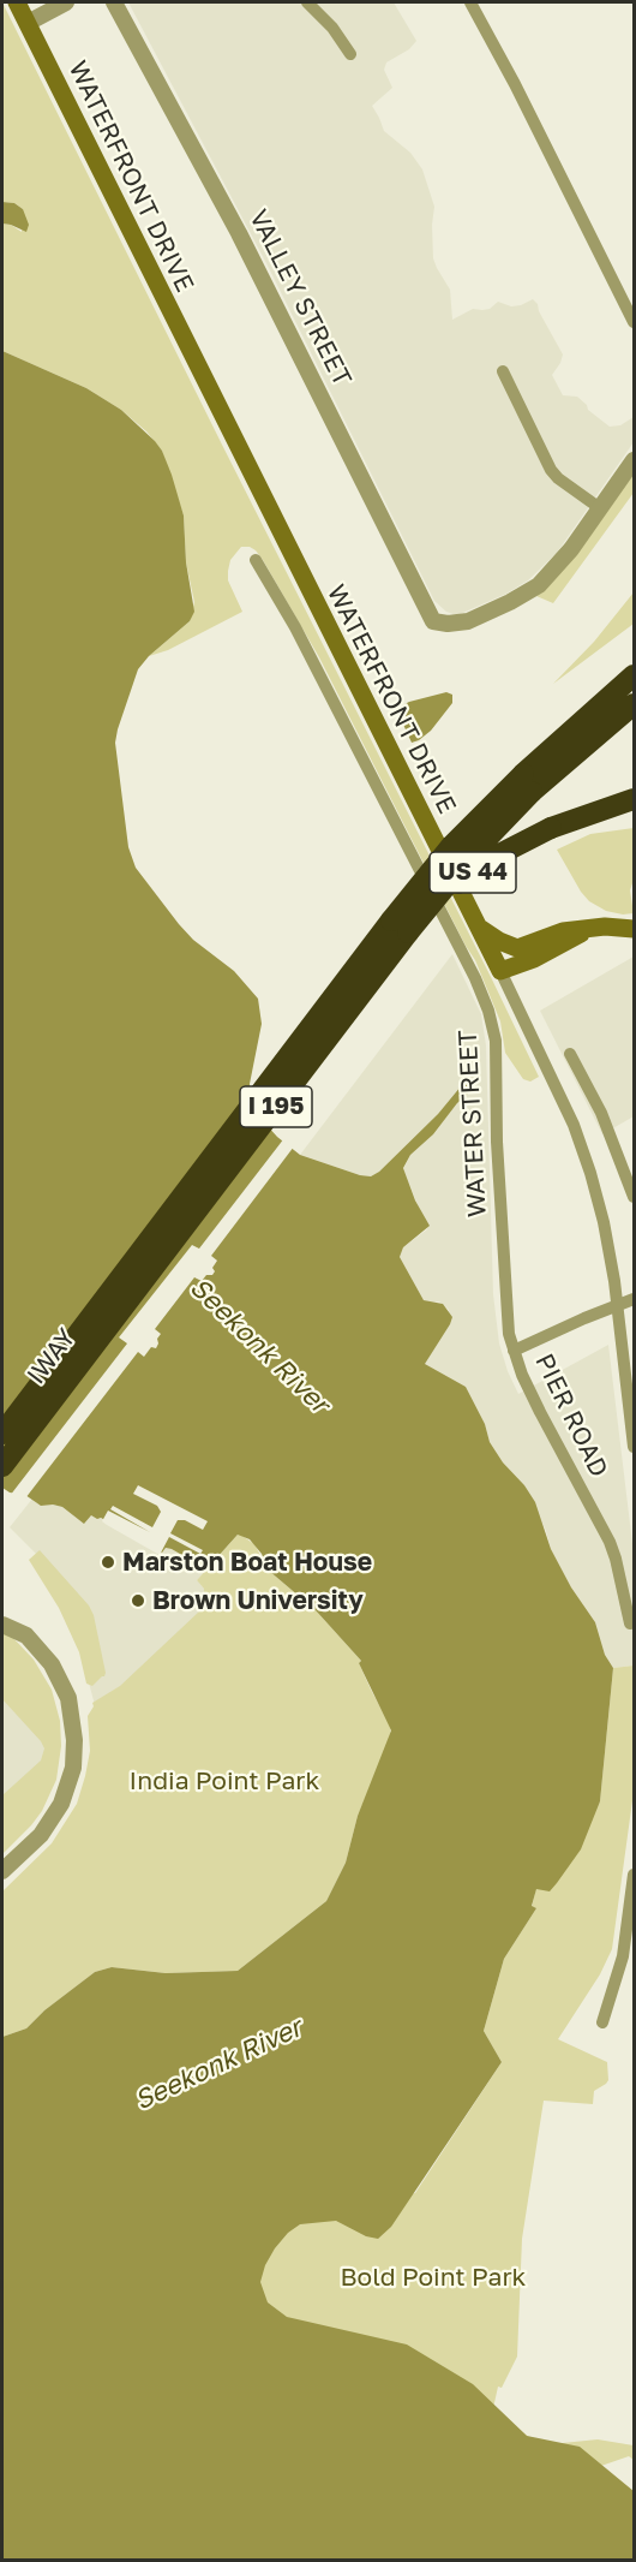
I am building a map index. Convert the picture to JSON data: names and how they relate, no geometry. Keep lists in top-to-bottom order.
{
  "streets": {
    "highway": ["US 44", "I 195", "IWAY"],
    "main road": ["WATERFRONT DRIVE"],
    "street": ["VALLEY STREET", "WATER STREET", "PIER ROAD"]
  },
  "crossings": [
    ["US 44", "I 195"],
    ["I 195", "IWAY"],
    ["WATER STREET", "PIER ROAD"]
  ],
  "water": ["Seekonk River"],
  "parks": ["India Point Park", "Bold Point Park"],
  "places": ["Marston Boat House", "Brown University"]
}
